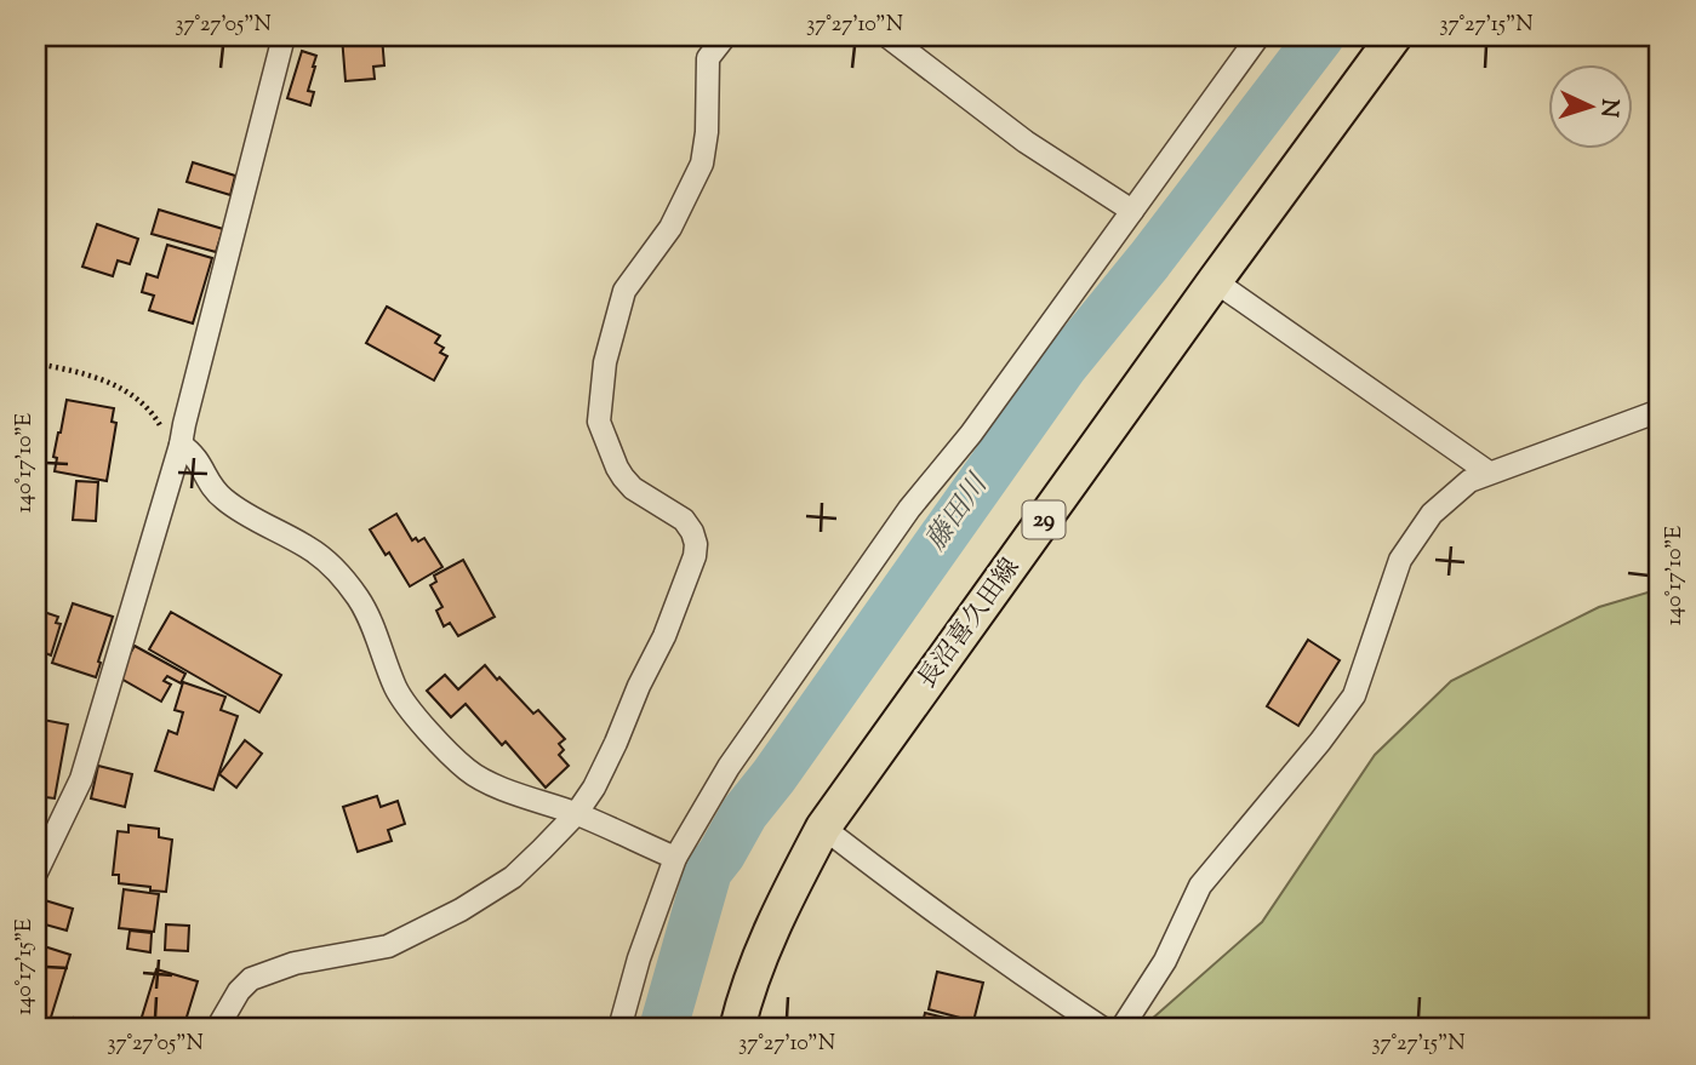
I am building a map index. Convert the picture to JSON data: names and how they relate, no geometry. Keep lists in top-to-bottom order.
{
  "streets": {
    "main road": ["29", "長沼喜久田線"]
  },
  "water": ["藤田川"],
  "north": "right",
  "coordinates": [
    "37°27'05\"N",
    "37°27'10\"N",
    "37°27'15\"N",
    "140°17'10\"E",
    "140°17'15\"E"
  ]
}
